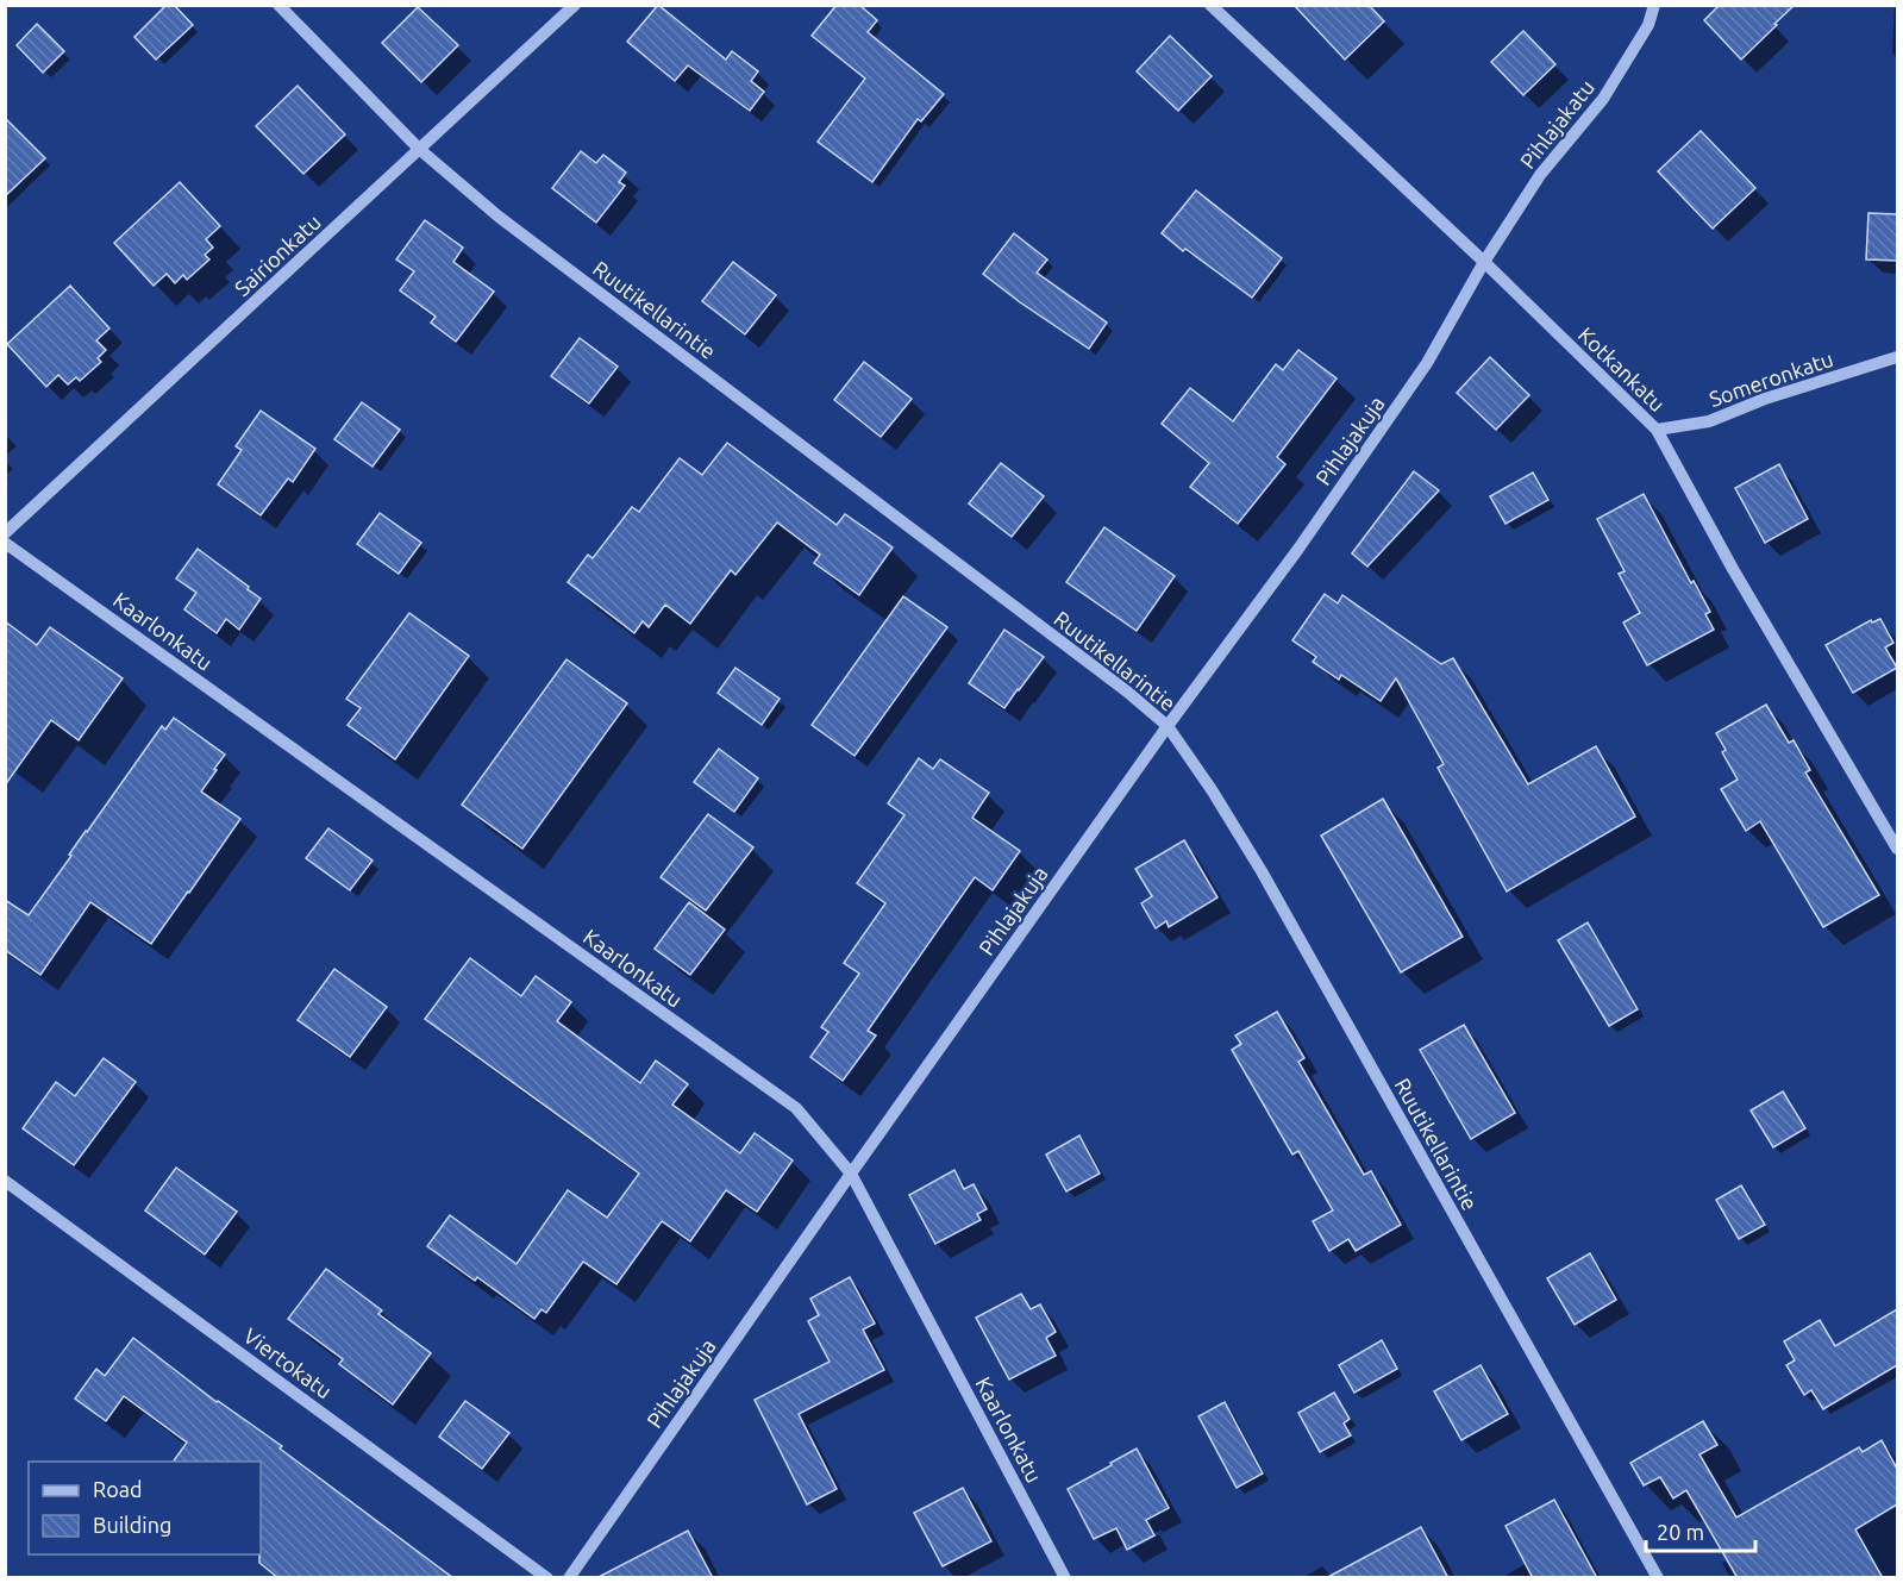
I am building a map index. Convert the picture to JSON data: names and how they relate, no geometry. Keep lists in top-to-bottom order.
{
  "streets": {
    "street": [
      "Pihlajakatu",
      "Sairionkatu",
      "Ruutikellarintie",
      "Kotkankatu",
      "Someronkatu",
      "Pihlajakuja",
      "Kaarlonkatu",
      "Viertokatu"
    ]
  },
  "crossings": [
    ["Pihlajakatu", "Kotkankatu"],
    ["Pihlajakatu", "Pihlajakuja"],
    ["Sairionkatu", "Ruutikellarintie"],
    ["Ruutikellarintie", "Pihlajakuja"],
    ["Kotkankatu", "Someronkatu"],
    ["Kotkankatu", "Pihlajakuja"],
    ["Pihlajakuja", "Kaarlonkatu"]
  ],
  "legend": ["Road", "Building"],
  "scale_bar": "20 m"
}
